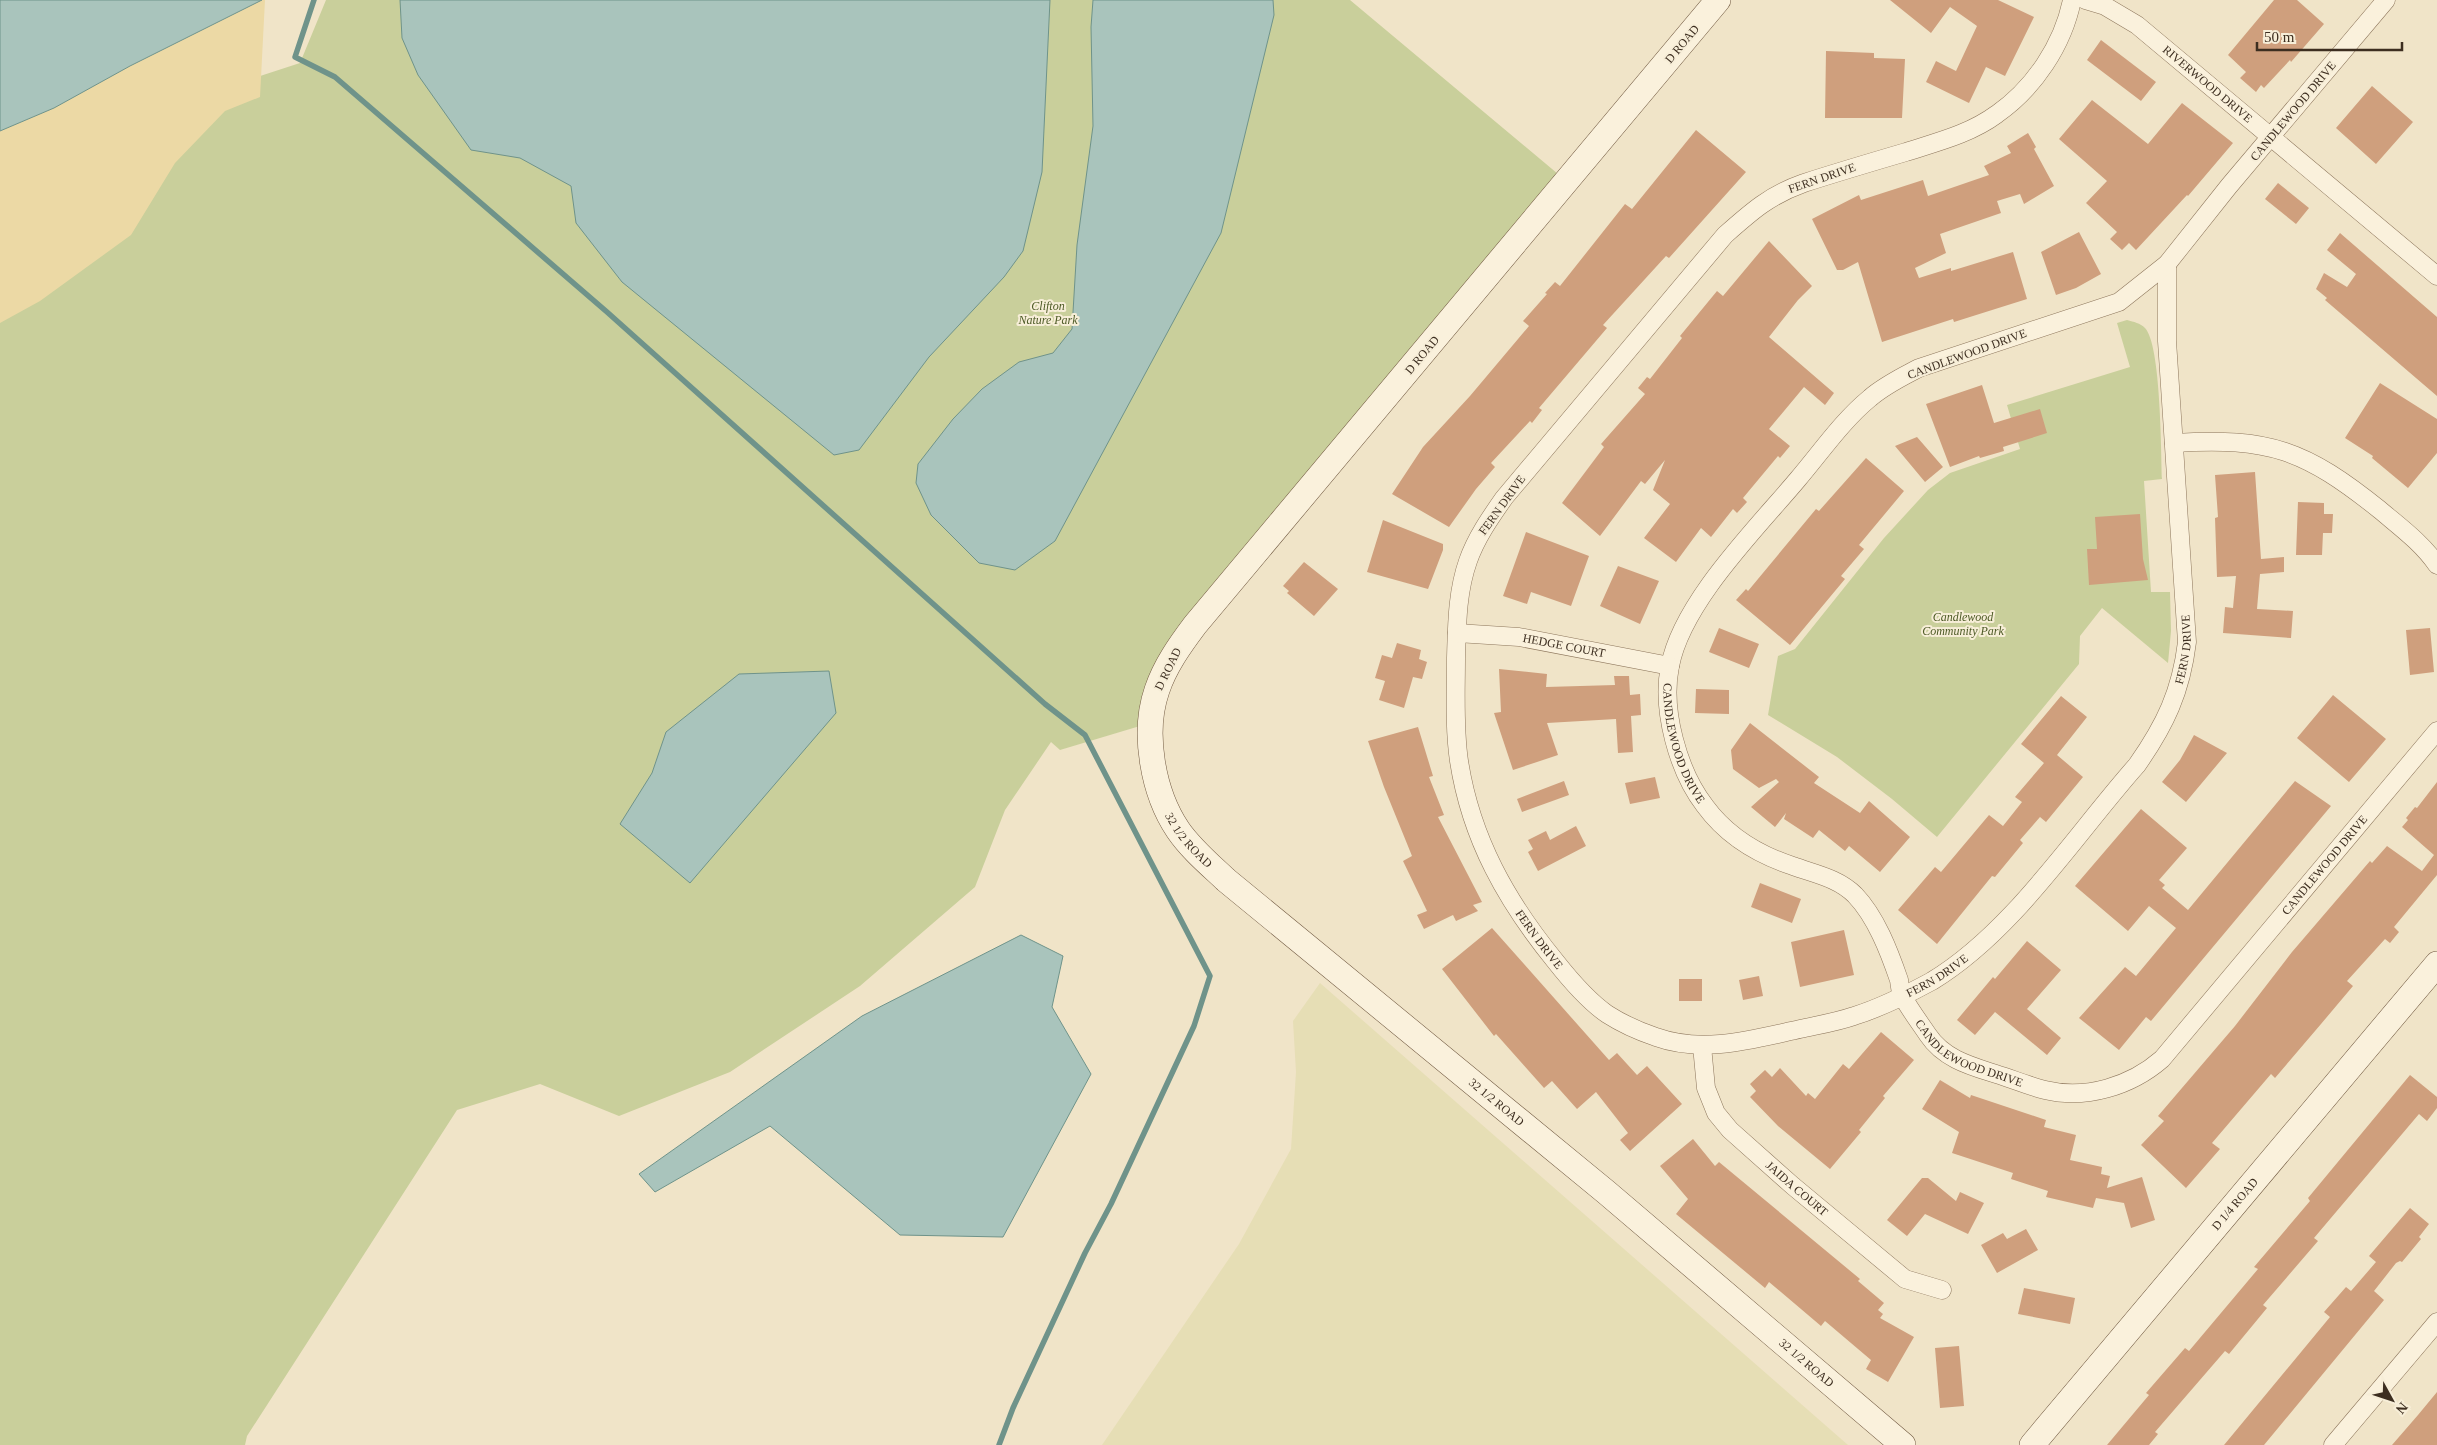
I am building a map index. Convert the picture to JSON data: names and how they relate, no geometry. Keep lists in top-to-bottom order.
{
  "streets": {
    "street": [
      "D ROAD",
      "RIVERWOOD DRIVE",
      "CANDLEWOOD DRIVE",
      "FERN DRIVE",
      "HEDGE COURT",
      "32 1/2 ROAD",
      "JAIDA COURT",
      "D 1/4 ROAD"
    ]
  },
  "crossings": [
    ["D ROAD", "32 1/2 ROAD"],
    ["RIVERWOOD DRIVE", "CANDLEWOOD DRIVE"],
    ["CANDLEWOOD DRIVE", "FERN DRIVE"],
    ["CANDLEWOOD DRIVE", "HEDGE COURT"],
    ["FERN DRIVE", "HEDGE COURT"],
    ["FERN DRIVE", "JAIDA COURT"]
  ],
  "parks": ["Clifton Nature Park", "Candlewood Community Park"],
  "scale_bar": "50 m",
  "north": "bottom right"
}
